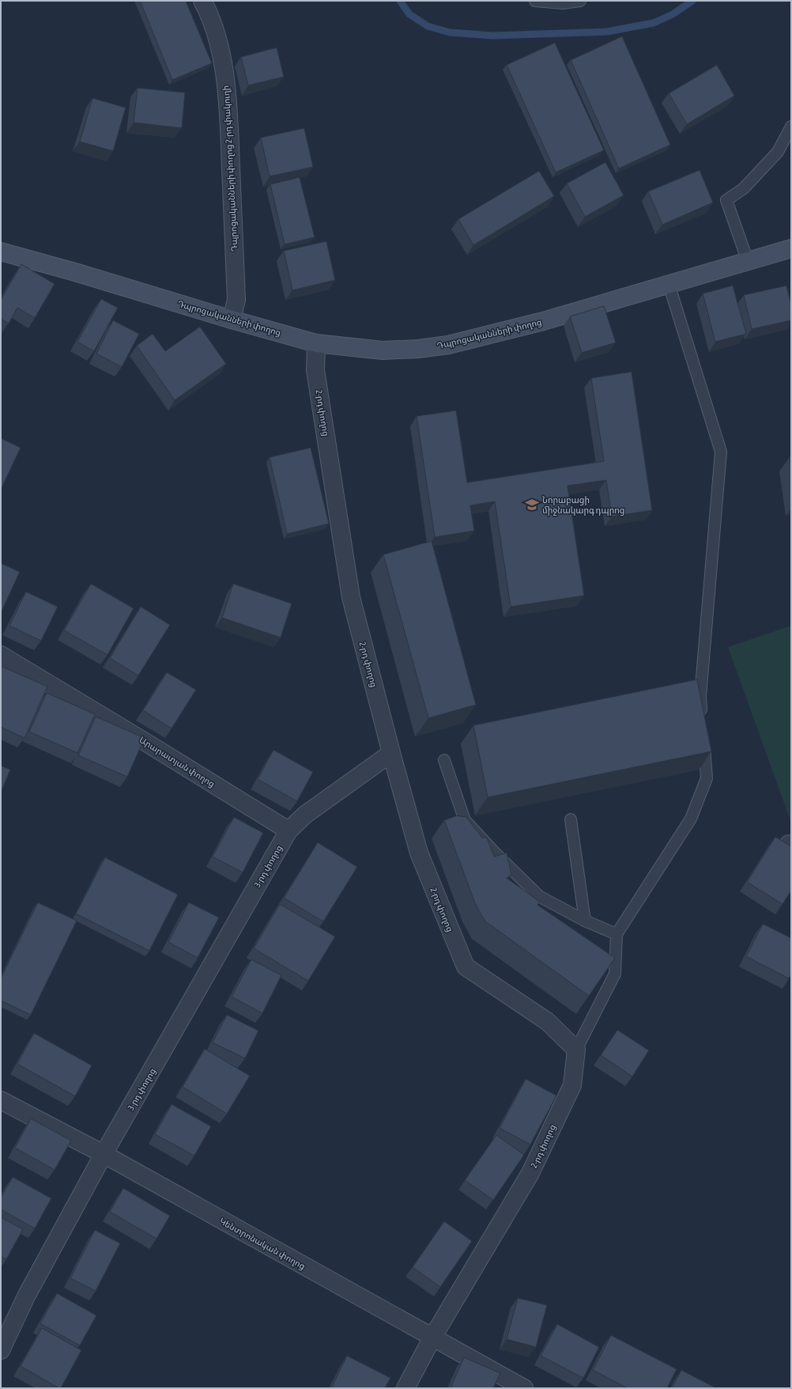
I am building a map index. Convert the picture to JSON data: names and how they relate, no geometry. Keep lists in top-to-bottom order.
{
  "streets": {
    "main road": ["Դպրոցականների փողոց"],
    "street": [
      "Դպրոցականների փողոց 2-րդ փակուղի",
      "2-րդ փողոց",
      "Արարատյան փողոց",
      "3-րդ փողոց",
      "Կենտրոնական փողոց"
    ]
  },
  "crossings": [
    ["Դպրոցականների փողոց 2-րդ փակուղի", "Դպրոցականների փողոց"],
    ["Դպրոցականների փողոց", "2-րդ փողոց"],
    ["2-րդ փողոց", "3-րդ փողոց"],
    ["2-րդ փողոց", "Կենտրոնական փողոց"],
    ["Արարատյան փողոց", "3-րդ փողոց"],
    ["3-րդ փողոց", "Կենտրոնական փողոց"]
  ],
  "places": {
    "school or university": ["Նորաբացի միջնակարգ դպրոց"]
  }
}
